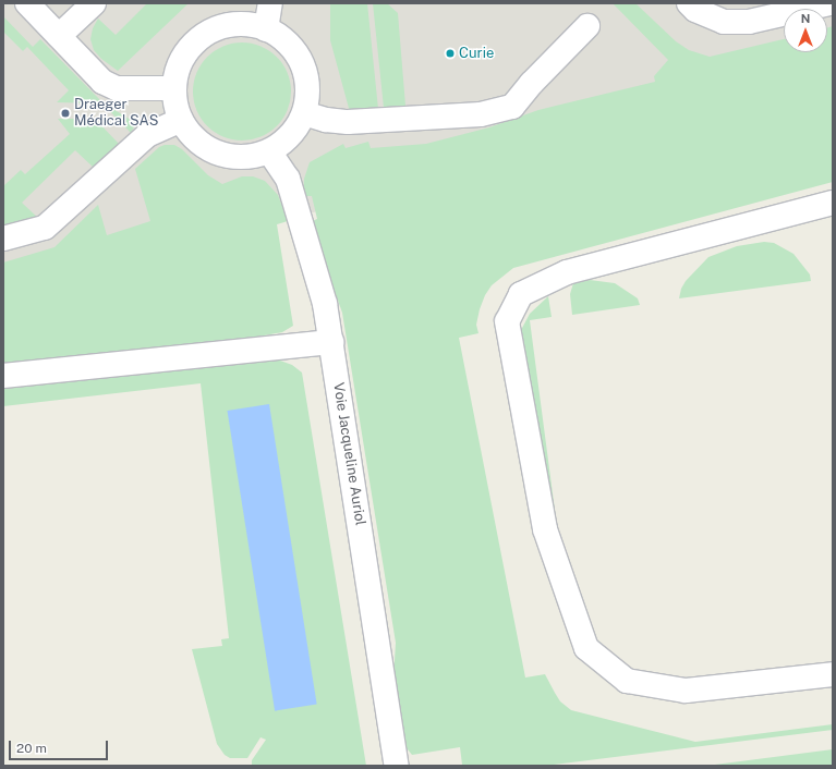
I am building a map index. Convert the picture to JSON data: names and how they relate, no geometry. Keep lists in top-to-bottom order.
{
  "streets": {
    "street": ["Voie Jacqueline Auriol"]
  },
  "places": ["Curie", "Draeger Médical SAS"],
  "scale_bar": "20 m",
  "north": "top"
}
